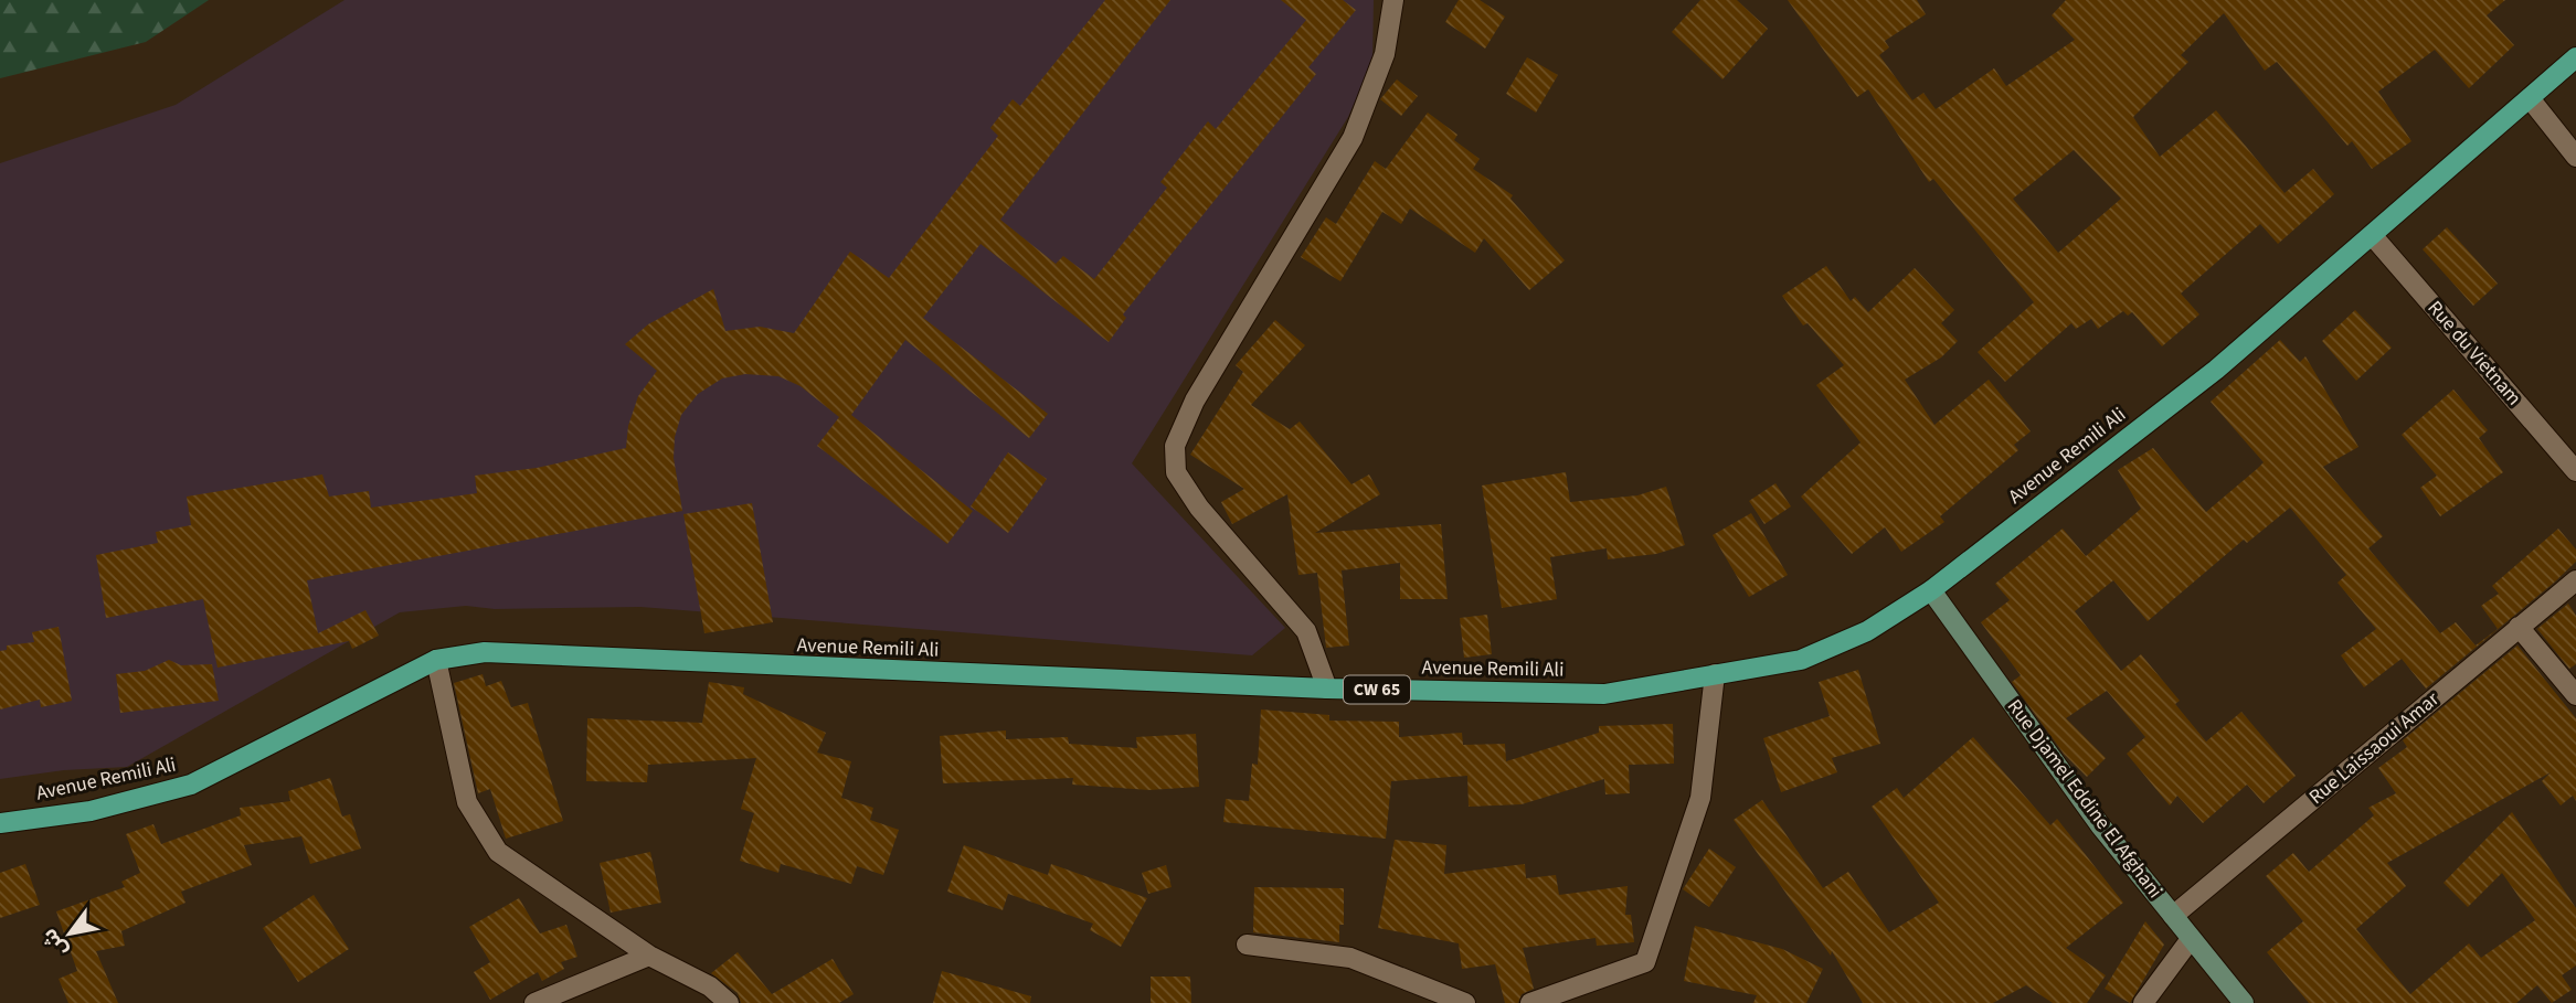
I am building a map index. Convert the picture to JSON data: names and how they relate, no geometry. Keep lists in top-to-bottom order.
{
  "streets": {
    "main road": ["Avenue Remili Ali", "CW 65", "Rue Djamel Eddine El Afghani"],
    "street": ["Rue du Vietnam", "Rue Laissaoui Amar"]
  },
  "crossings": [
    ["Rue du Vietnam", "Avenue Remili Ali"],
    ["Avenue Remili Ali", "Rue Djamel Eddine El Afghani"],
    ["Rue Laissaoui Amar", "Rue Djamel Eddine El Afghani"]
  ],
  "north": "bottom left"
}
